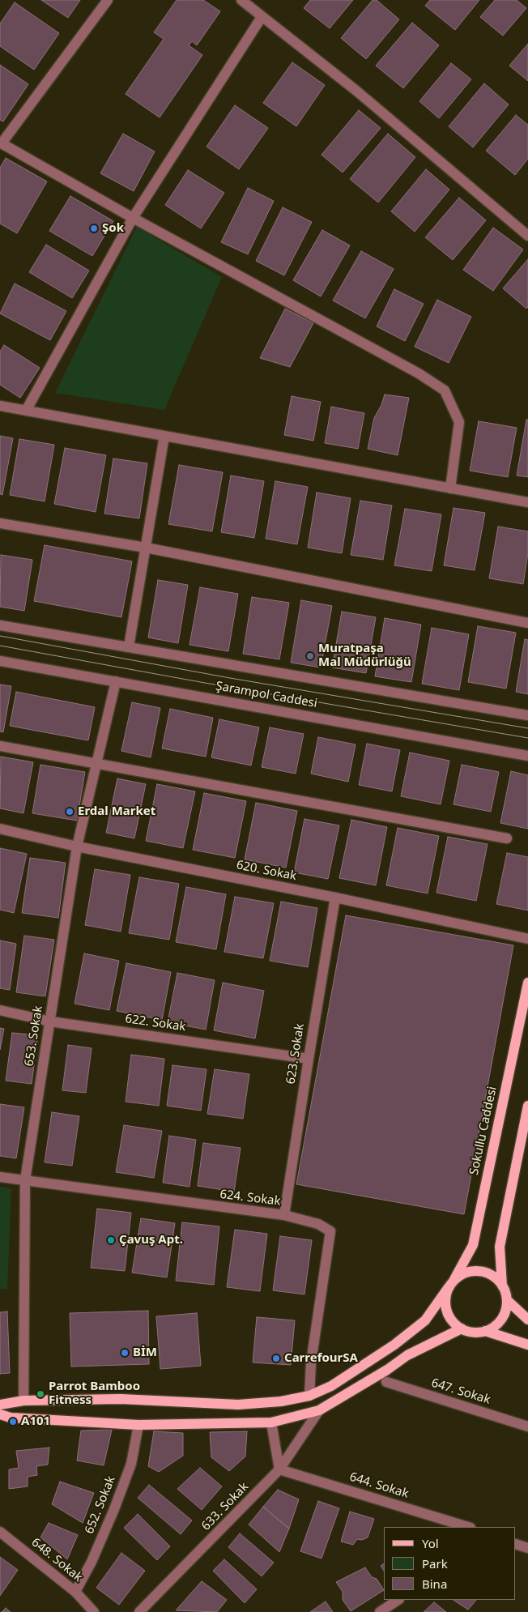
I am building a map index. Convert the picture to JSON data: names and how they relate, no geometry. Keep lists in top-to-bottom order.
{
  "streets": {
    "main road": ["Sokullu Caddesi"],
    "street": [
      "Şarampol Caddesi",
      "620. Sokak",
      "622. Sokak",
      "653. Sokak",
      "623. Sokak",
      "624. Sokak",
      "647. Sokak",
      "644. Sokak",
      "652. Sokak",
      "633. Sokak",
      "648. Sokak"
    ]
  },
  "crossings": [
    ["Şarampol Caddesi", "653. Sokak"],
    ["620. Sokak", "653. Sokak"],
    ["620. Sokak", "623. Sokak"],
    ["622. Sokak", "653. Sokak"],
    ["622. Sokak", "623. Sokak"],
    ["653. Sokak", "624. Sokak"],
    ["623. Sokak", "624. Sokak"],
    ["644. Sokak", "633. Sokak"],
    ["652. Sokak", "648. Sokak"]
  ],
  "places": [
    "Şok",
    "Muratpaşa Mal Müdürlüğü",
    "Erdal Market",
    "Çavuş Apt.",
    "BİM",
    "CarrefourSA",
    "Parrot Bamboo Fitness",
    "A101"
  ],
  "legend": ["Yol", "Park", "Bina"]
}
